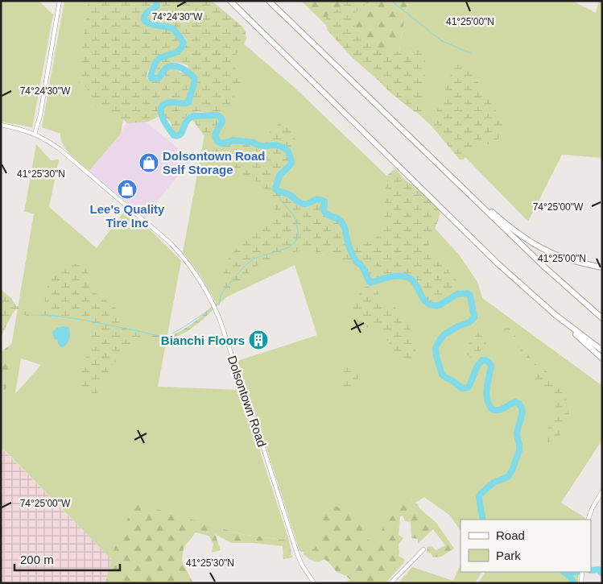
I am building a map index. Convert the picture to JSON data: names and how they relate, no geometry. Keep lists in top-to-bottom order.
{
  "streets": {
    "street": ["Dolsontown Road"]
  },
  "places": {
    "shop": ["Dolsontown Road Self Storage", "Lee's Quality Tire Inc"],
    "building": ["Bianchi Floors"]
  },
  "legend": ["Road", "Park"],
  "scale_bar": "200 m",
  "coordinates": [
    "74°24'30\"W",
    "41°25'00\"N",
    "41°25'30\"N",
    "74°25'00\"W"
  ]
}
